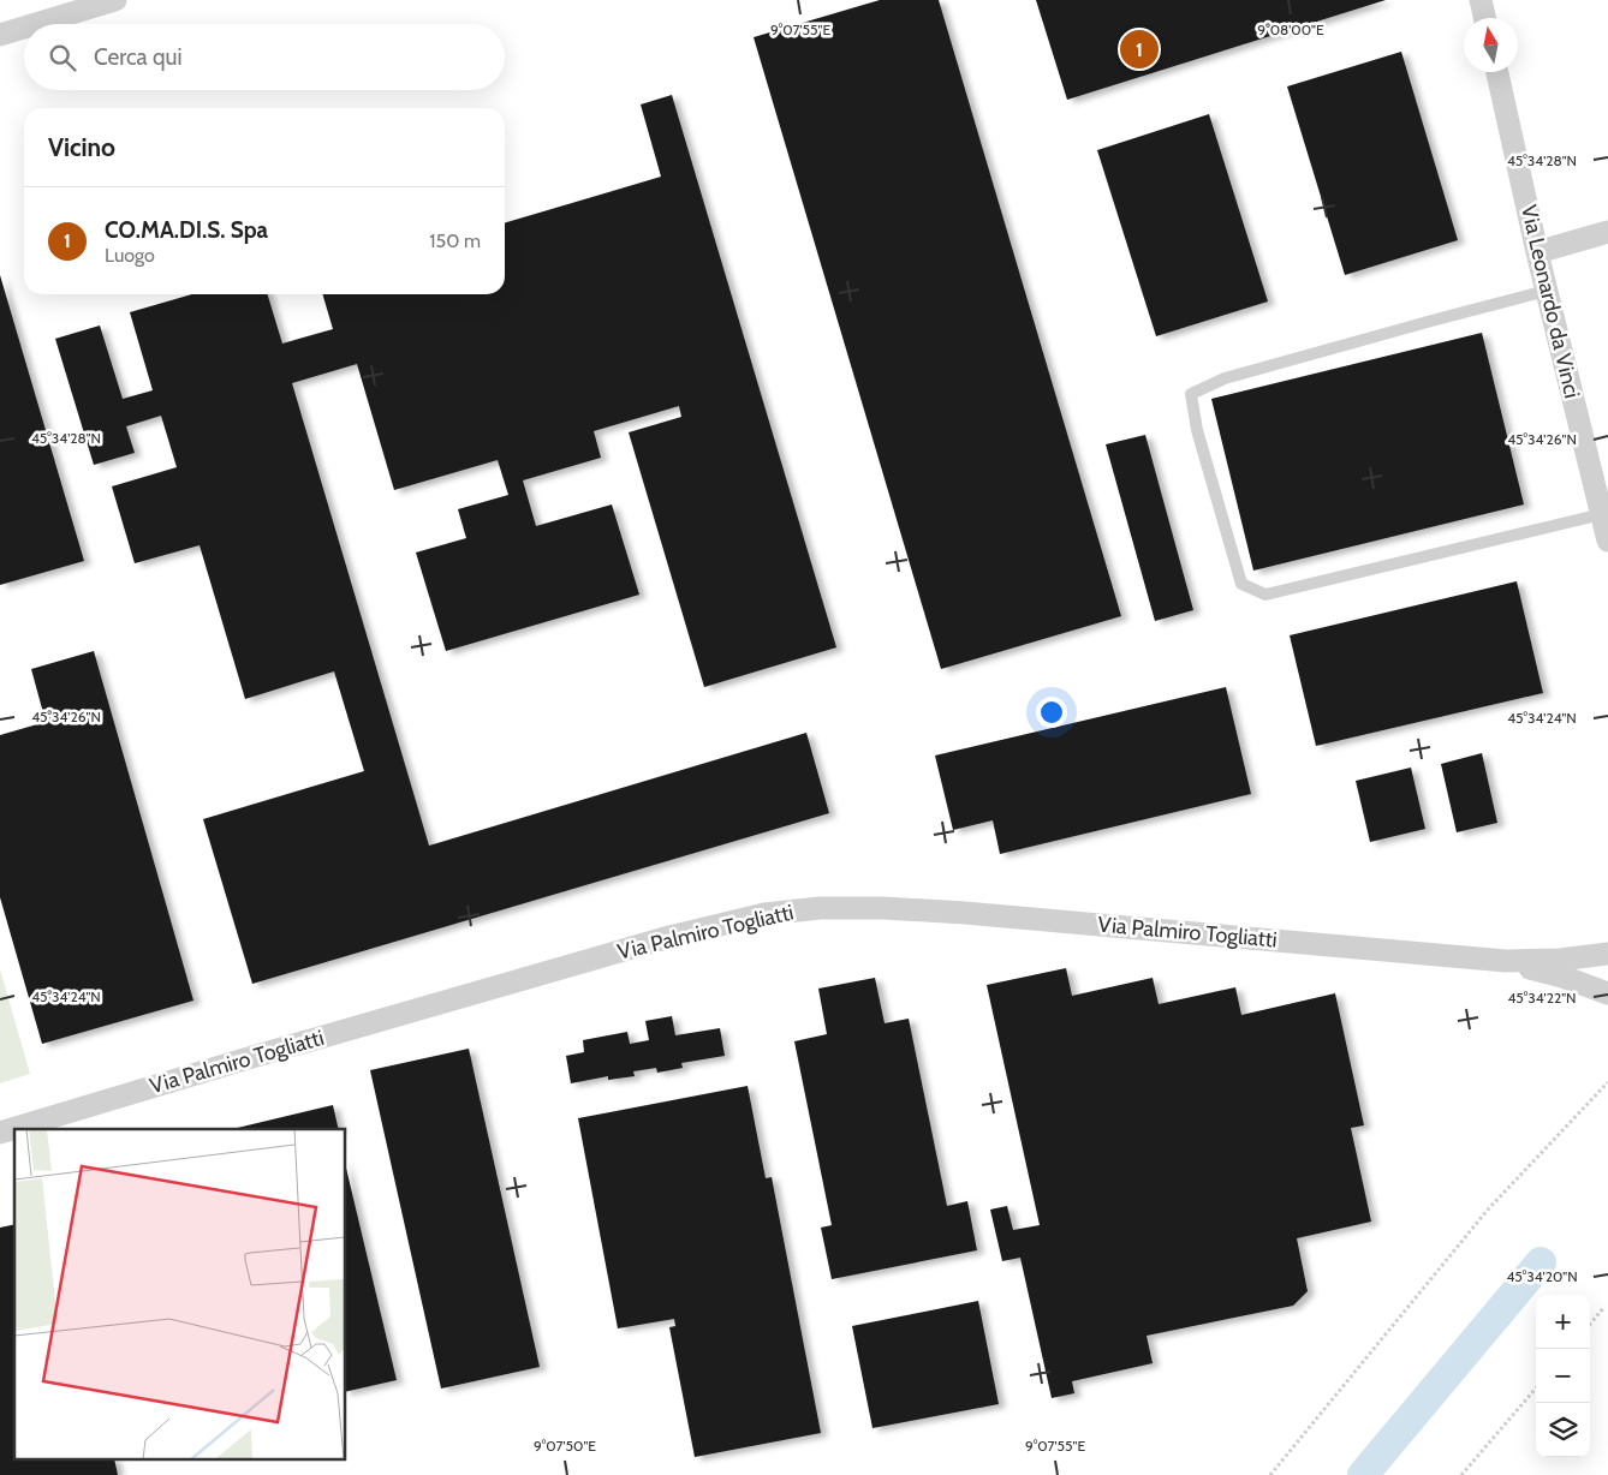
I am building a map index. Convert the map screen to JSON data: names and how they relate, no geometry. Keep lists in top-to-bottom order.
{
  "streets": {
    "street": ["Via Leonardo da Vinci", "Via Palmiro Togliatti"]
  },
  "north": "top",
  "page": {
    "search": "Cerca qui",
    "pins": "1",
    "heading": "Vicino",
    "list": [
      {
        "mark": "1",
        "name": "CO.MA.DI.S. Spa",
        "note": "Luogo",
        "value": "150 m"
      }
    ],
    "map_buttons": ["+", "−"]
  },
  "coordinates": [
    "9°07'55\"E",
    "9°08'00\"E",
    "45°34'28\"N",
    "45°34'26\"N",
    "45°34'24\"N",
    "45°34'22\"N",
    "45°34'20\"N",
    "9°07'50\"E"
  ]
}
